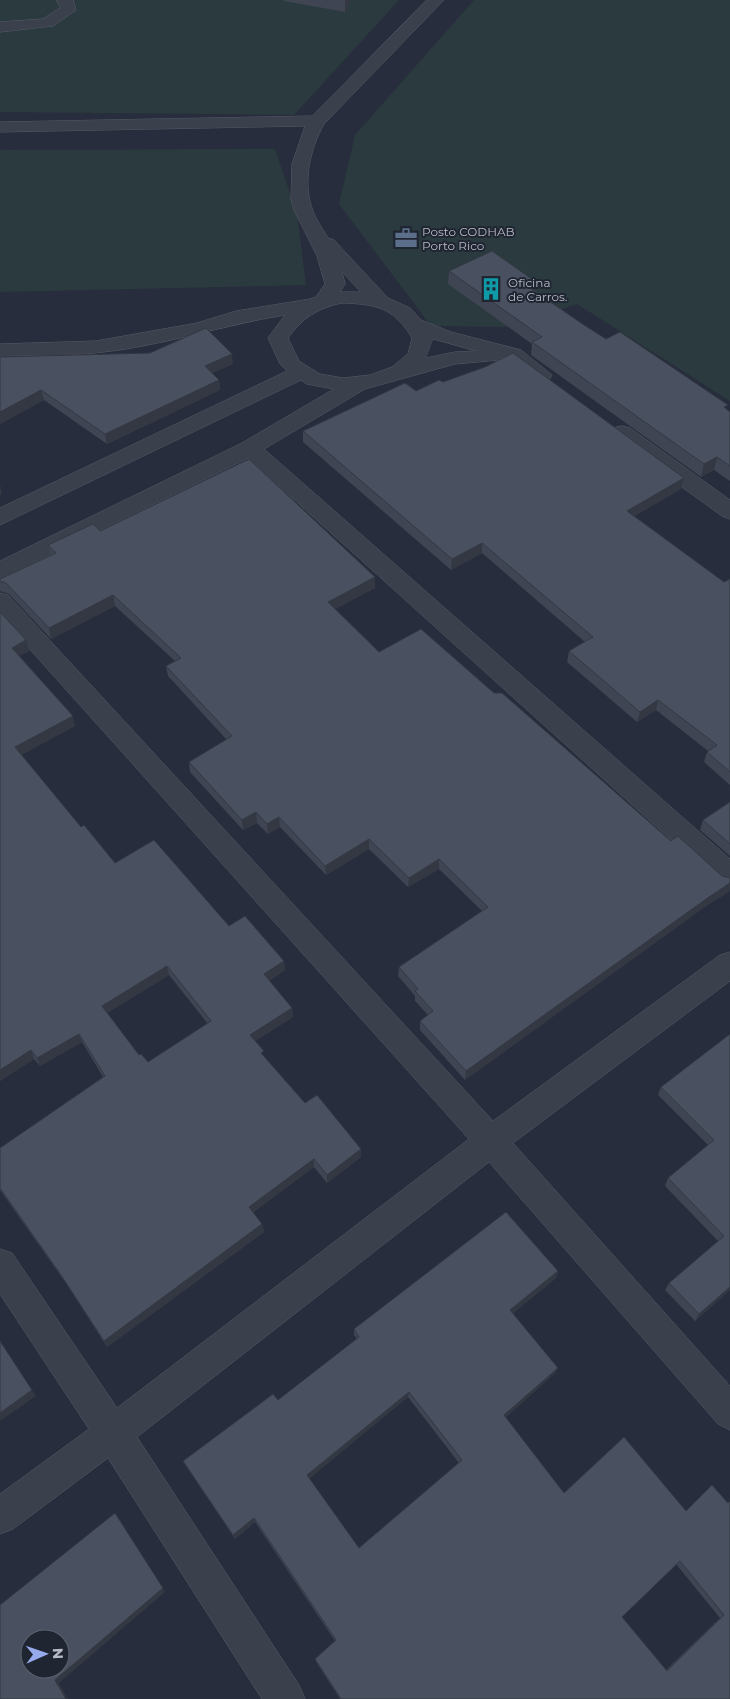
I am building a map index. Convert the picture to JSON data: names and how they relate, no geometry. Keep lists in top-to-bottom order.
{
  "places": {
    "office": ["Posto CODHAB Porto Rico"],
    "building": ["Oficina de Carros."]
  },
  "north": "right"
}
